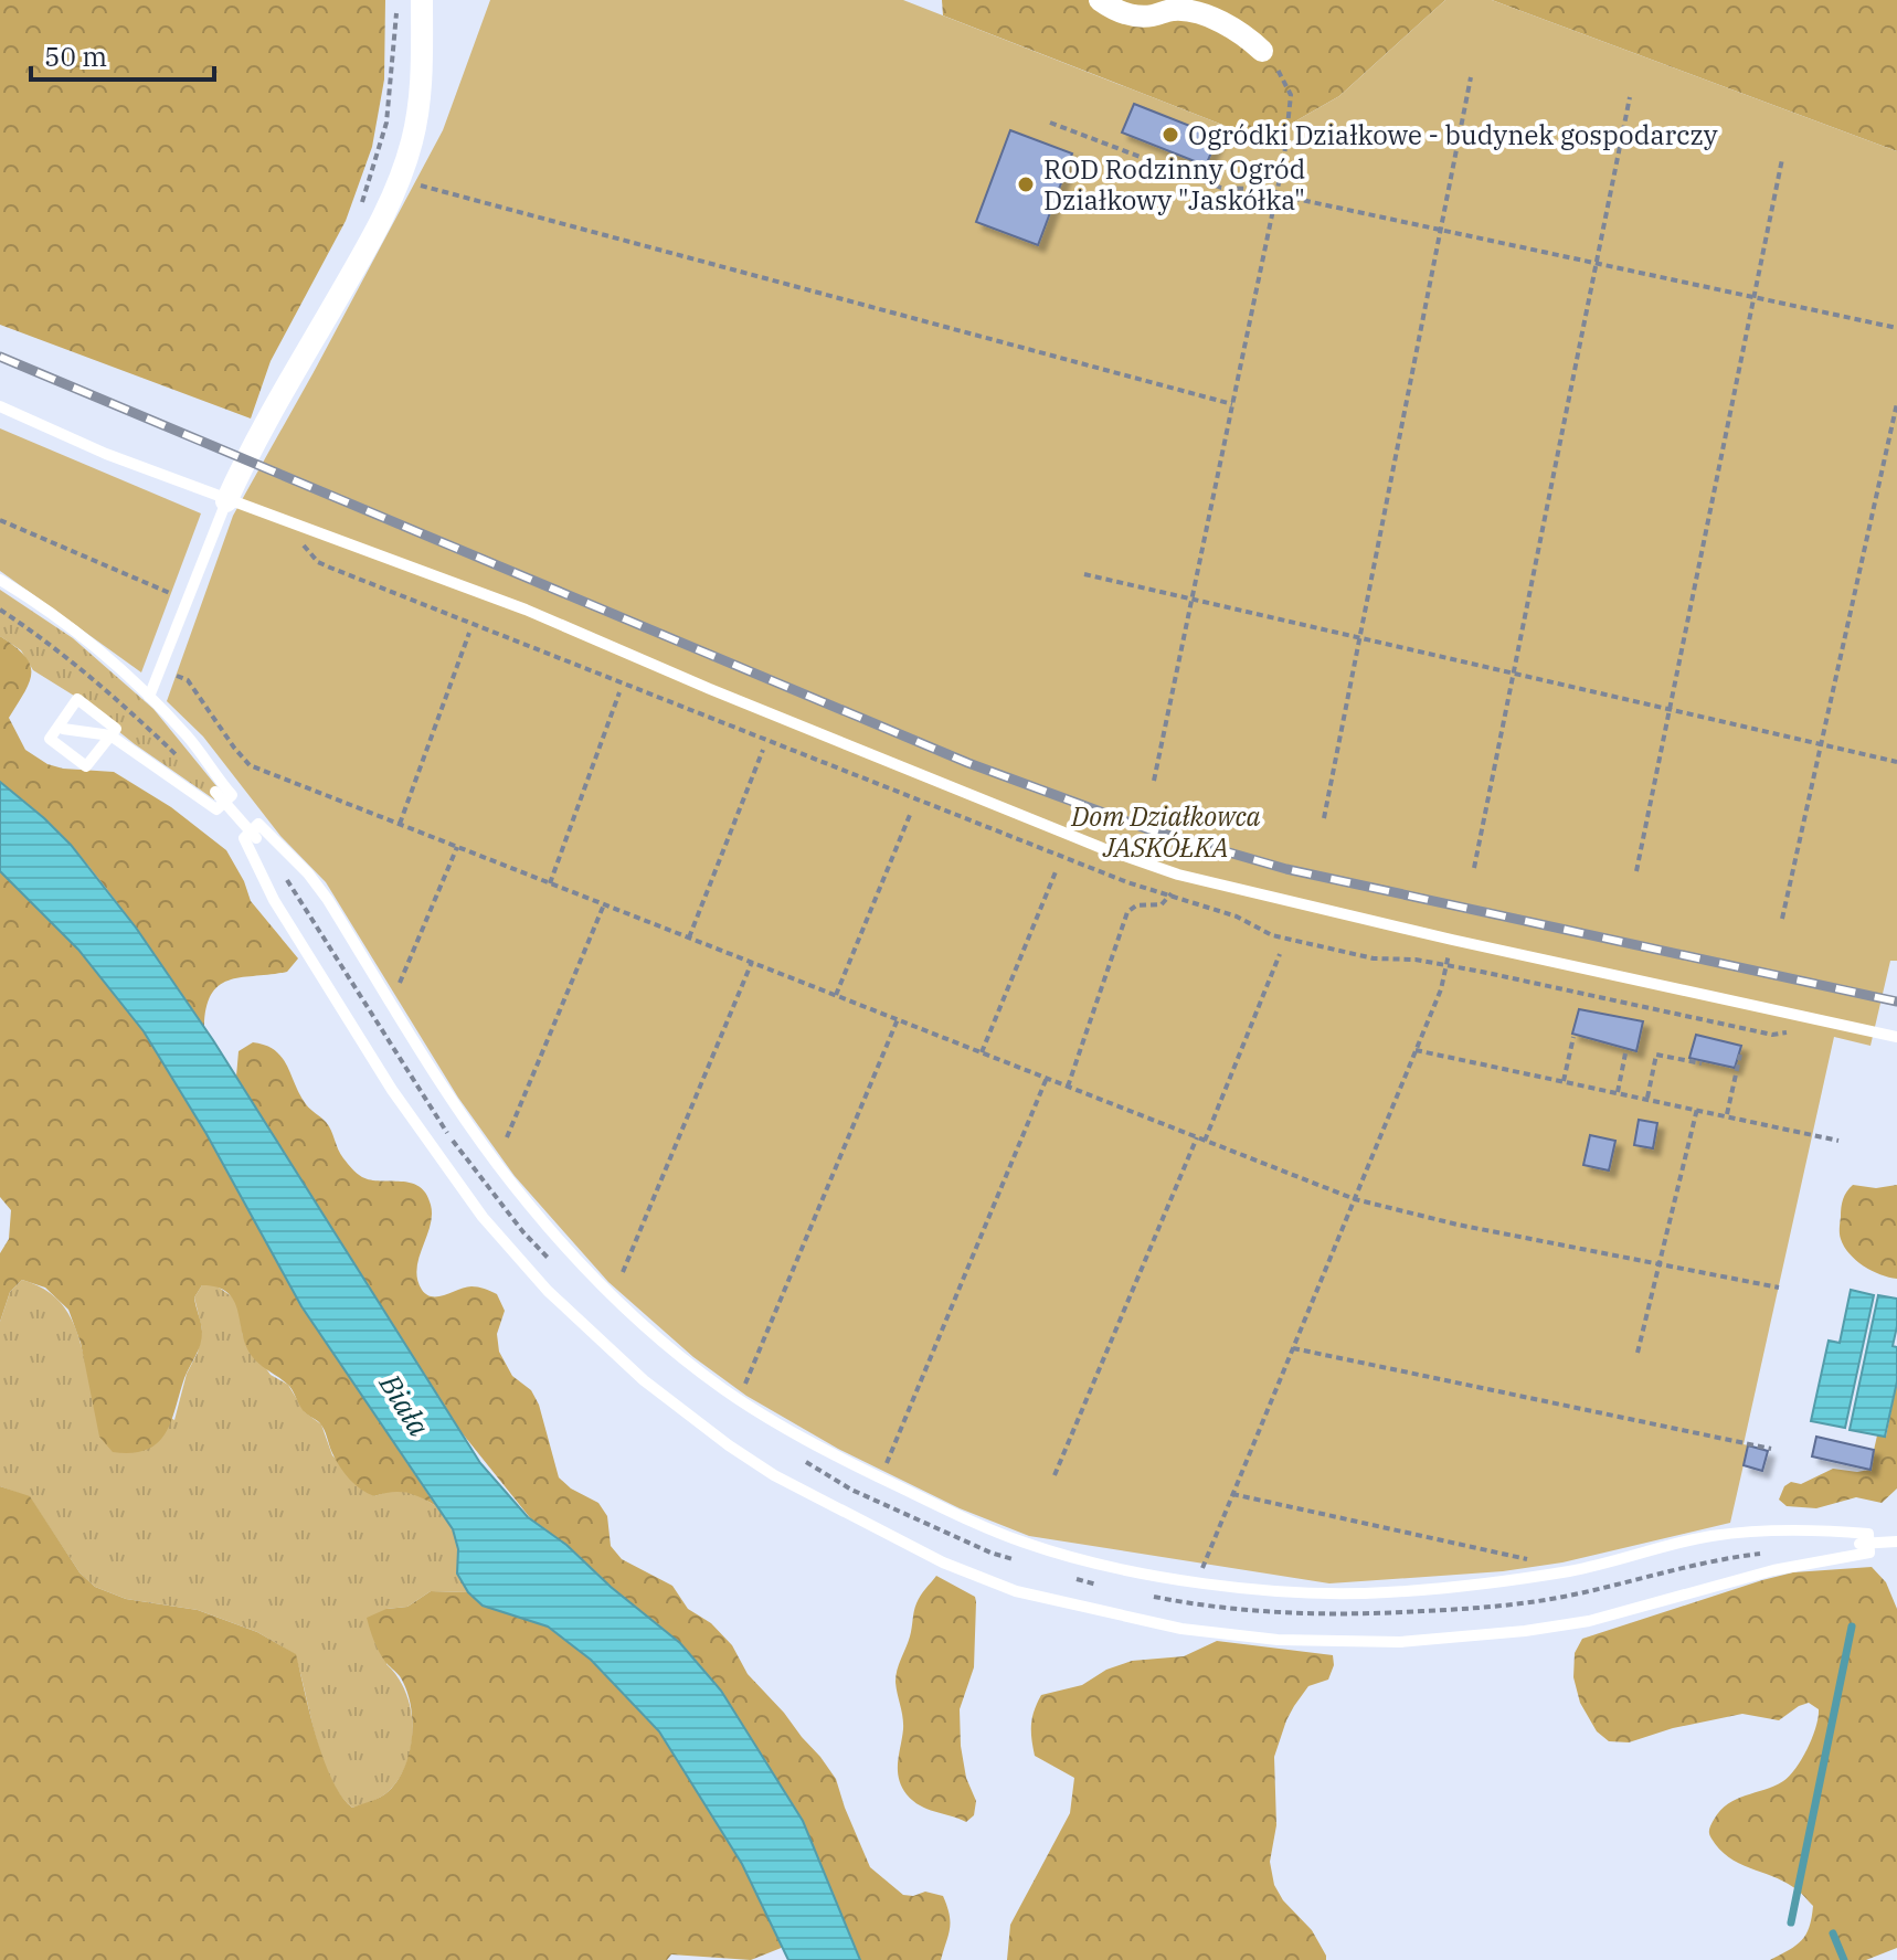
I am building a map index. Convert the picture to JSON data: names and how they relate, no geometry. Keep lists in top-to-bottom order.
{
  "water": ["Biała"],
  "parks": ["Dom Działkowca JASKÓŁKA"],
  "places": ["Ogródki Działkowe - budynek gospodarczy", "ROD Rodzinny Ogród Działkowy \"Jaskółka\""],
  "scale_bar": "50 m"
}
